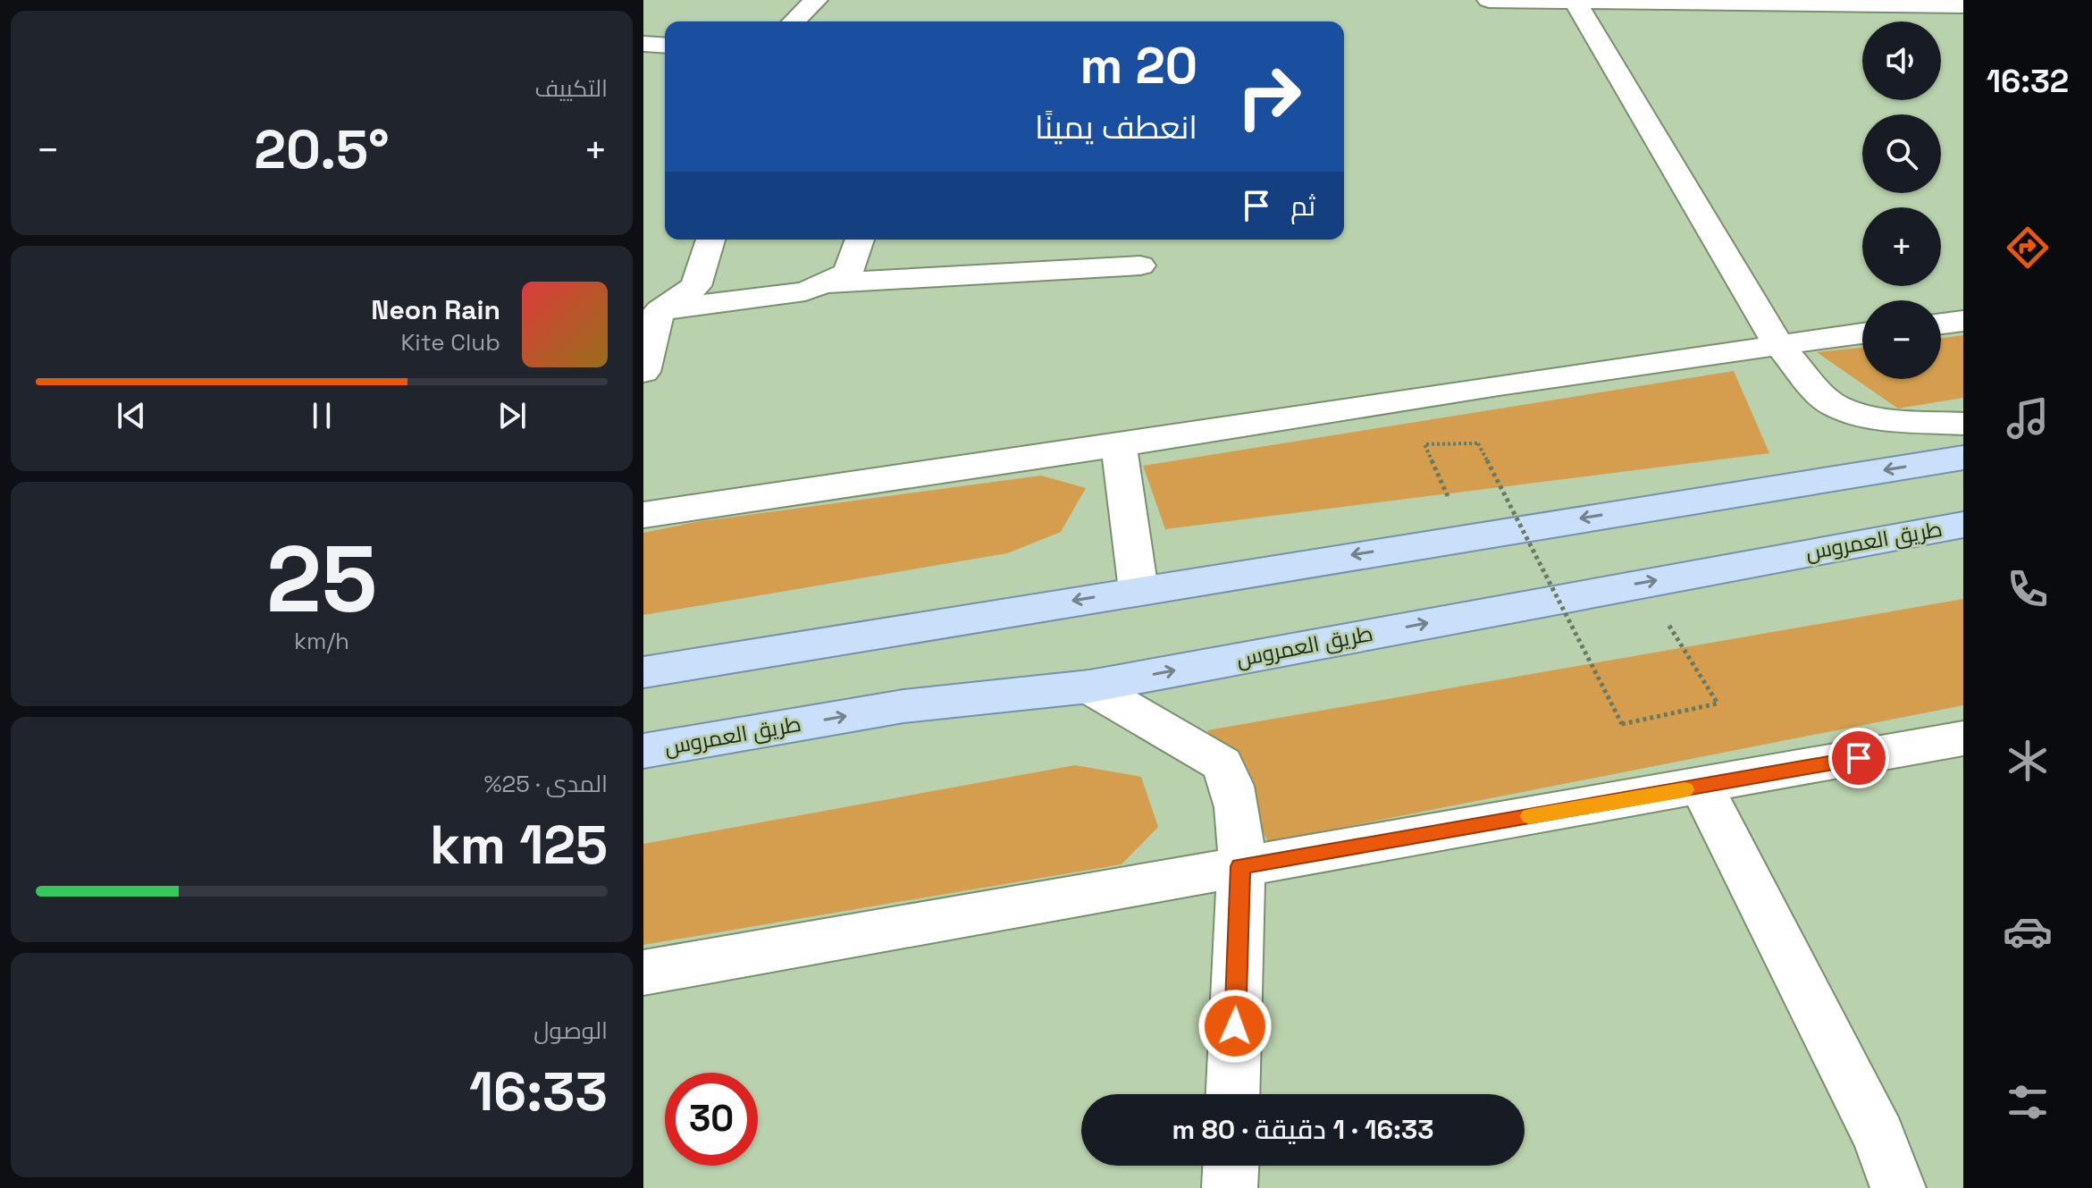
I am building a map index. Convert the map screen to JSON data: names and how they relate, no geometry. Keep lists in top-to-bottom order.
{
  "streets": {
    "main road": ["طريق العمروس"]
  },
  "page": {
    "tabs": "16:32",
    "tile": [
      "التكييف",
      ["25", "km/h"],
      ["المدى · 25%", "125 km"],
      ["الوصول", "16:33"]
    ],
    "map_buttons": ["+", "−"],
    "turn": ["20 m", "انعطف يمينًا"],
    "heat": ["−", "20.5°", "+"],
    "then": "ثم",
    "song": ["Neon Rain", "Kite Club"],
    "limit": "30",
    "trip": "16:33 · 1 دقيقة · 80 m"
  }
}
